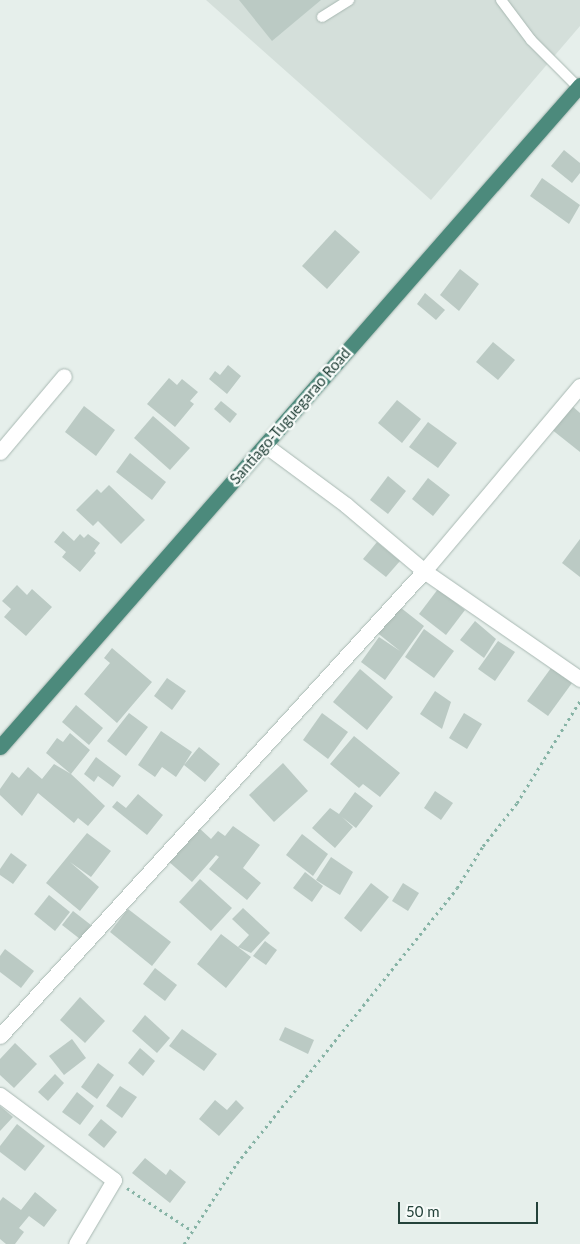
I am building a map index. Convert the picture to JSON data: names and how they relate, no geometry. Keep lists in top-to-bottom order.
{
  "streets": {
    "highway": ["Santiago-Tuguegarao Road"]
  },
  "scale_bar": "50 m"
}
